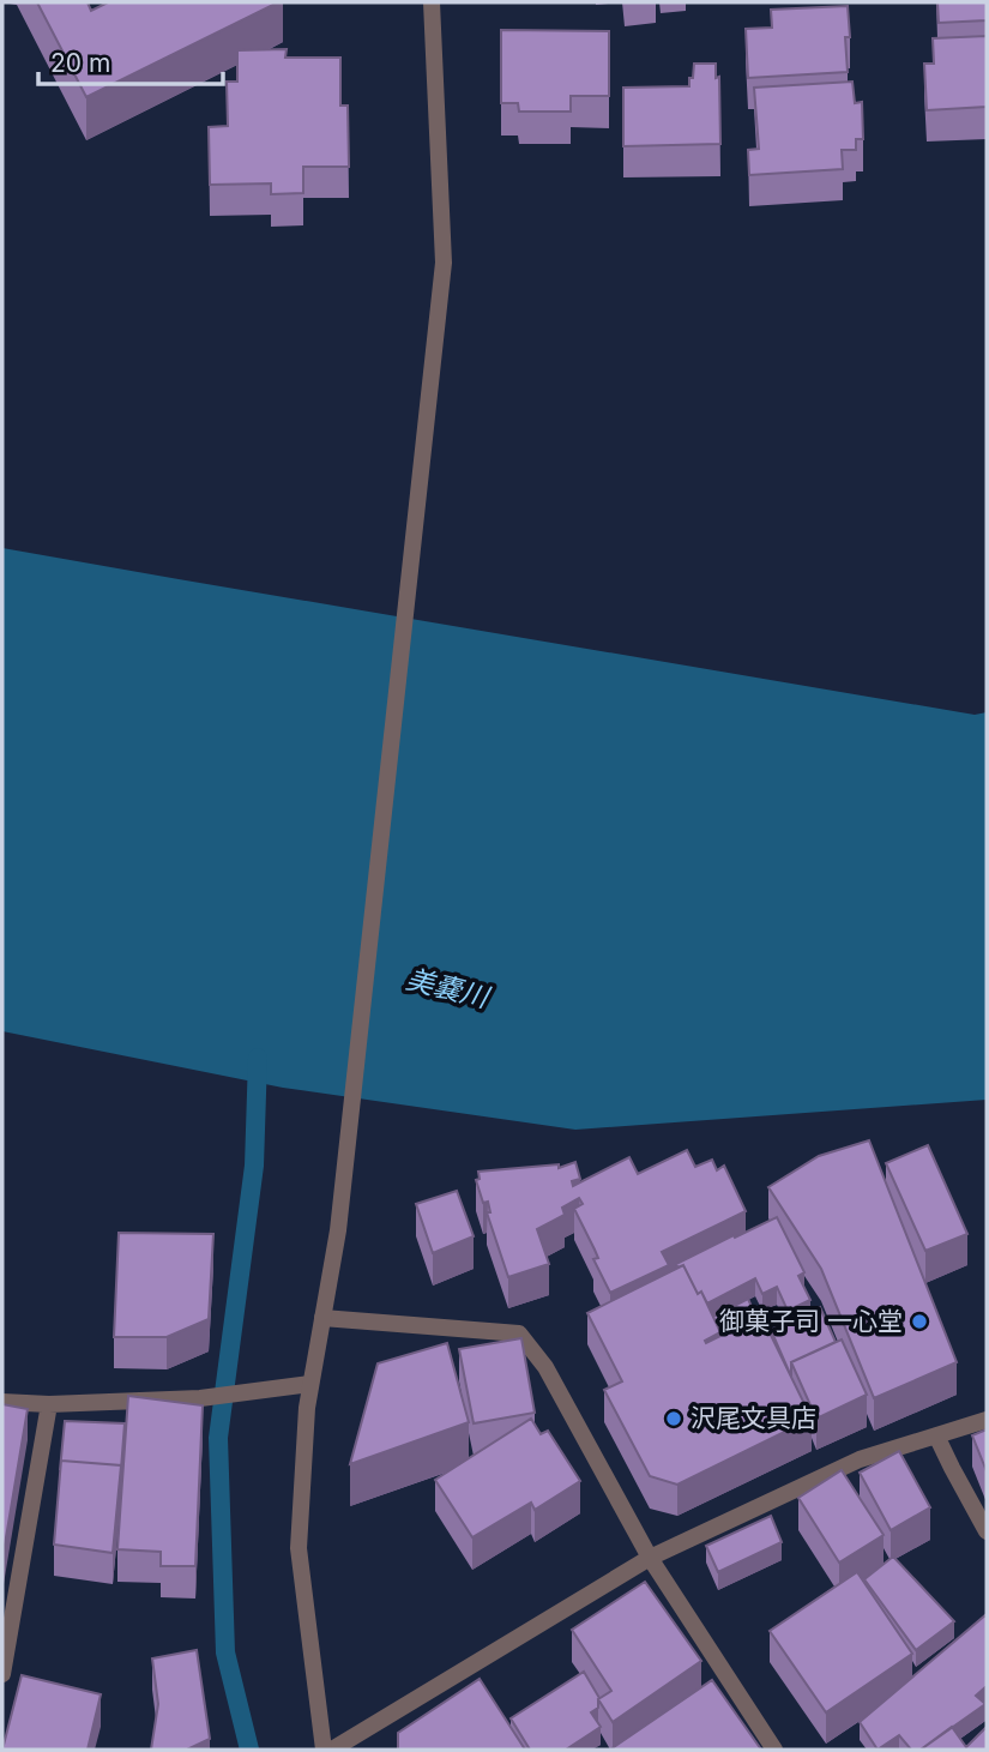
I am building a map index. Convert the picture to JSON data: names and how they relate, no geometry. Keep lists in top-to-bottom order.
{
  "water": ["美嚢川"],
  "places": ["御菓子司 一心堂", "沢尾文具店"],
  "scale_bar": "20 m"
}
